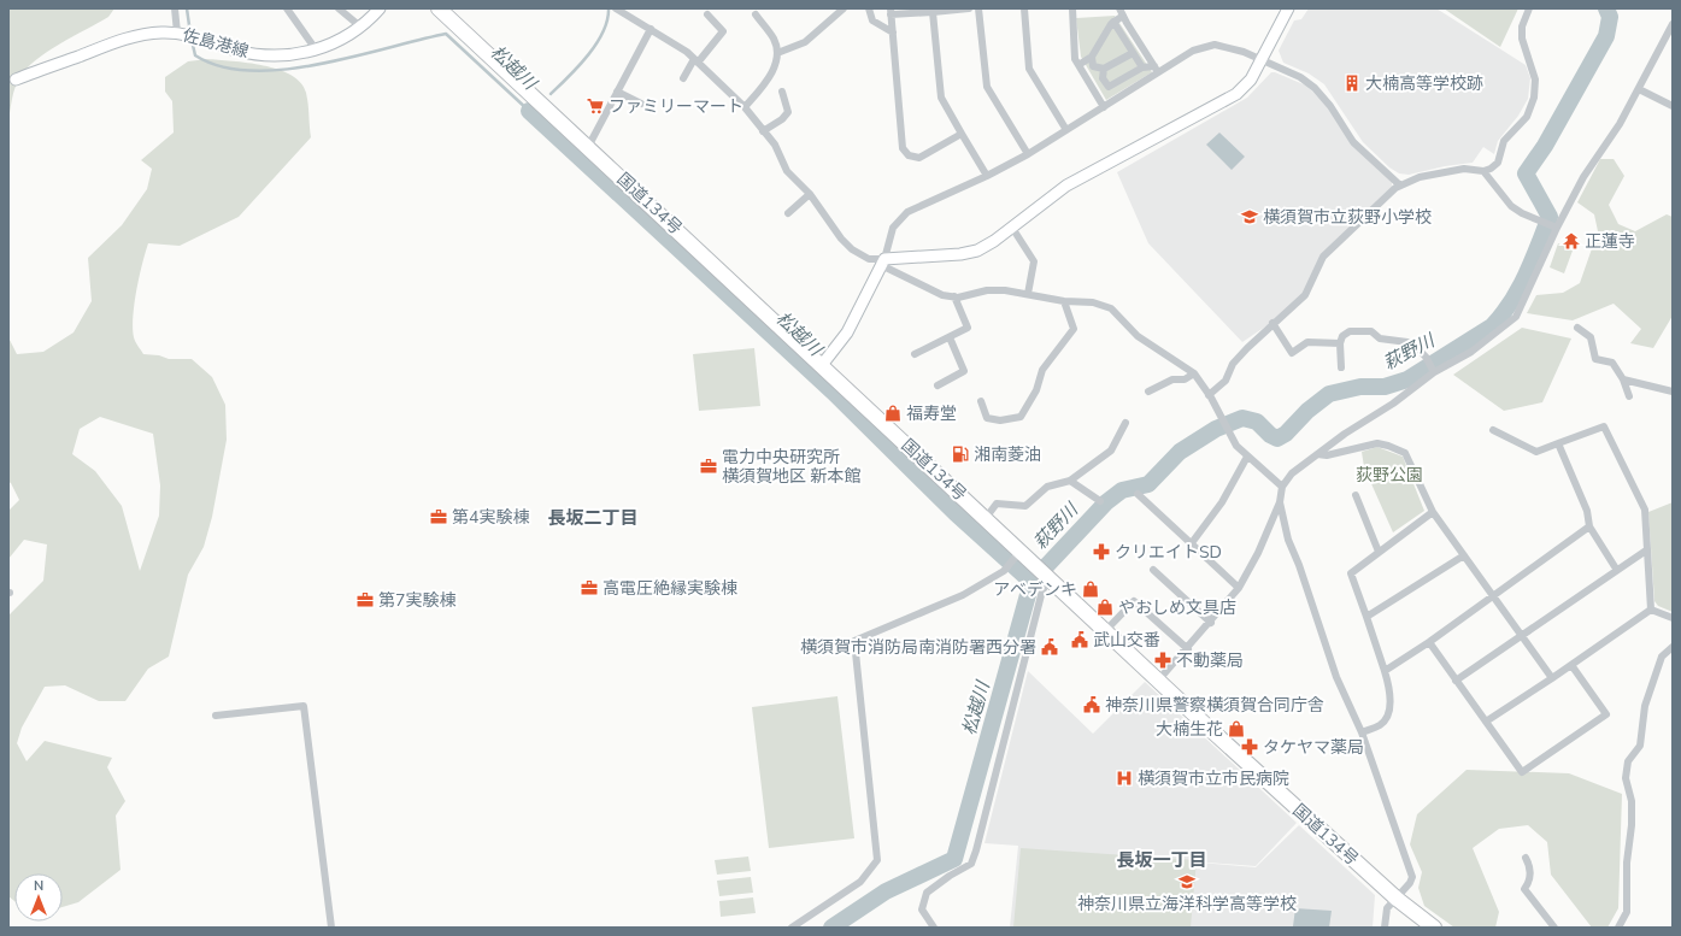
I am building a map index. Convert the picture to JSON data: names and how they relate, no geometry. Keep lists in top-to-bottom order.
{
  "streets": {
    "highway": ["国道134号"],
    "street": ["佐島港線"]
  },
  "districts": ["長坂二丁目", "長坂一丁目"],
  "water": ["松越川", "萩野川"],
  "parks": ["荻野公園"],
  "places": {
    "building": ["大楠高等学校跡"],
    "supermarket": ["ファミリーマート"],
    "school or university": ["横須賀市立荻野小学校", "神奈川県立海洋科学高等学校"],
    "temple": ["正蓮寺"],
    "shop": [
      "福寿堂",
      "アベデンキ",
      "やおしめ文具店",
      "大楠生花"
    ],
    "fuel station": ["湘南菱油"],
    "office": [
      "電力中央研究所 横須賀地区 新本館",
      "第4実験棟",
      "高電圧絶縁実験棟",
      "第7実験棟"
    ],
    "pharmacy": ["クリエイトSD", "不動薬局", "タケヤマ薬局"],
    "public building": ["武山交番", "横須賀市消防局南消防署西分署", "神奈川県警察横須賀合同庁舎"],
    "hospital": ["横須賀市立市民病院"]
  },
  "north": "top"
}
